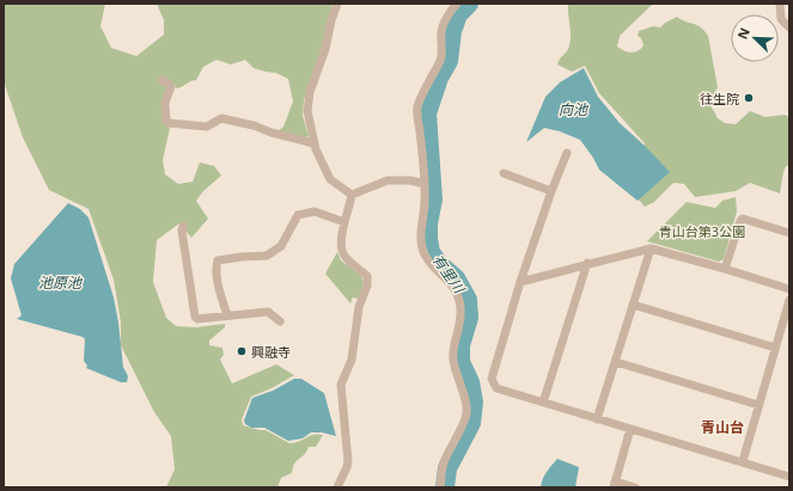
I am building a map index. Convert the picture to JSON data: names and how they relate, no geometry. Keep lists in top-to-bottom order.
{
  "districts": ["青山台"],
  "water": ["向池", "有里川", "池原池"],
  "parks": ["青山台第3公園"],
  "places": ["往生院", "興融寺"],
  "north": "top left"
}
